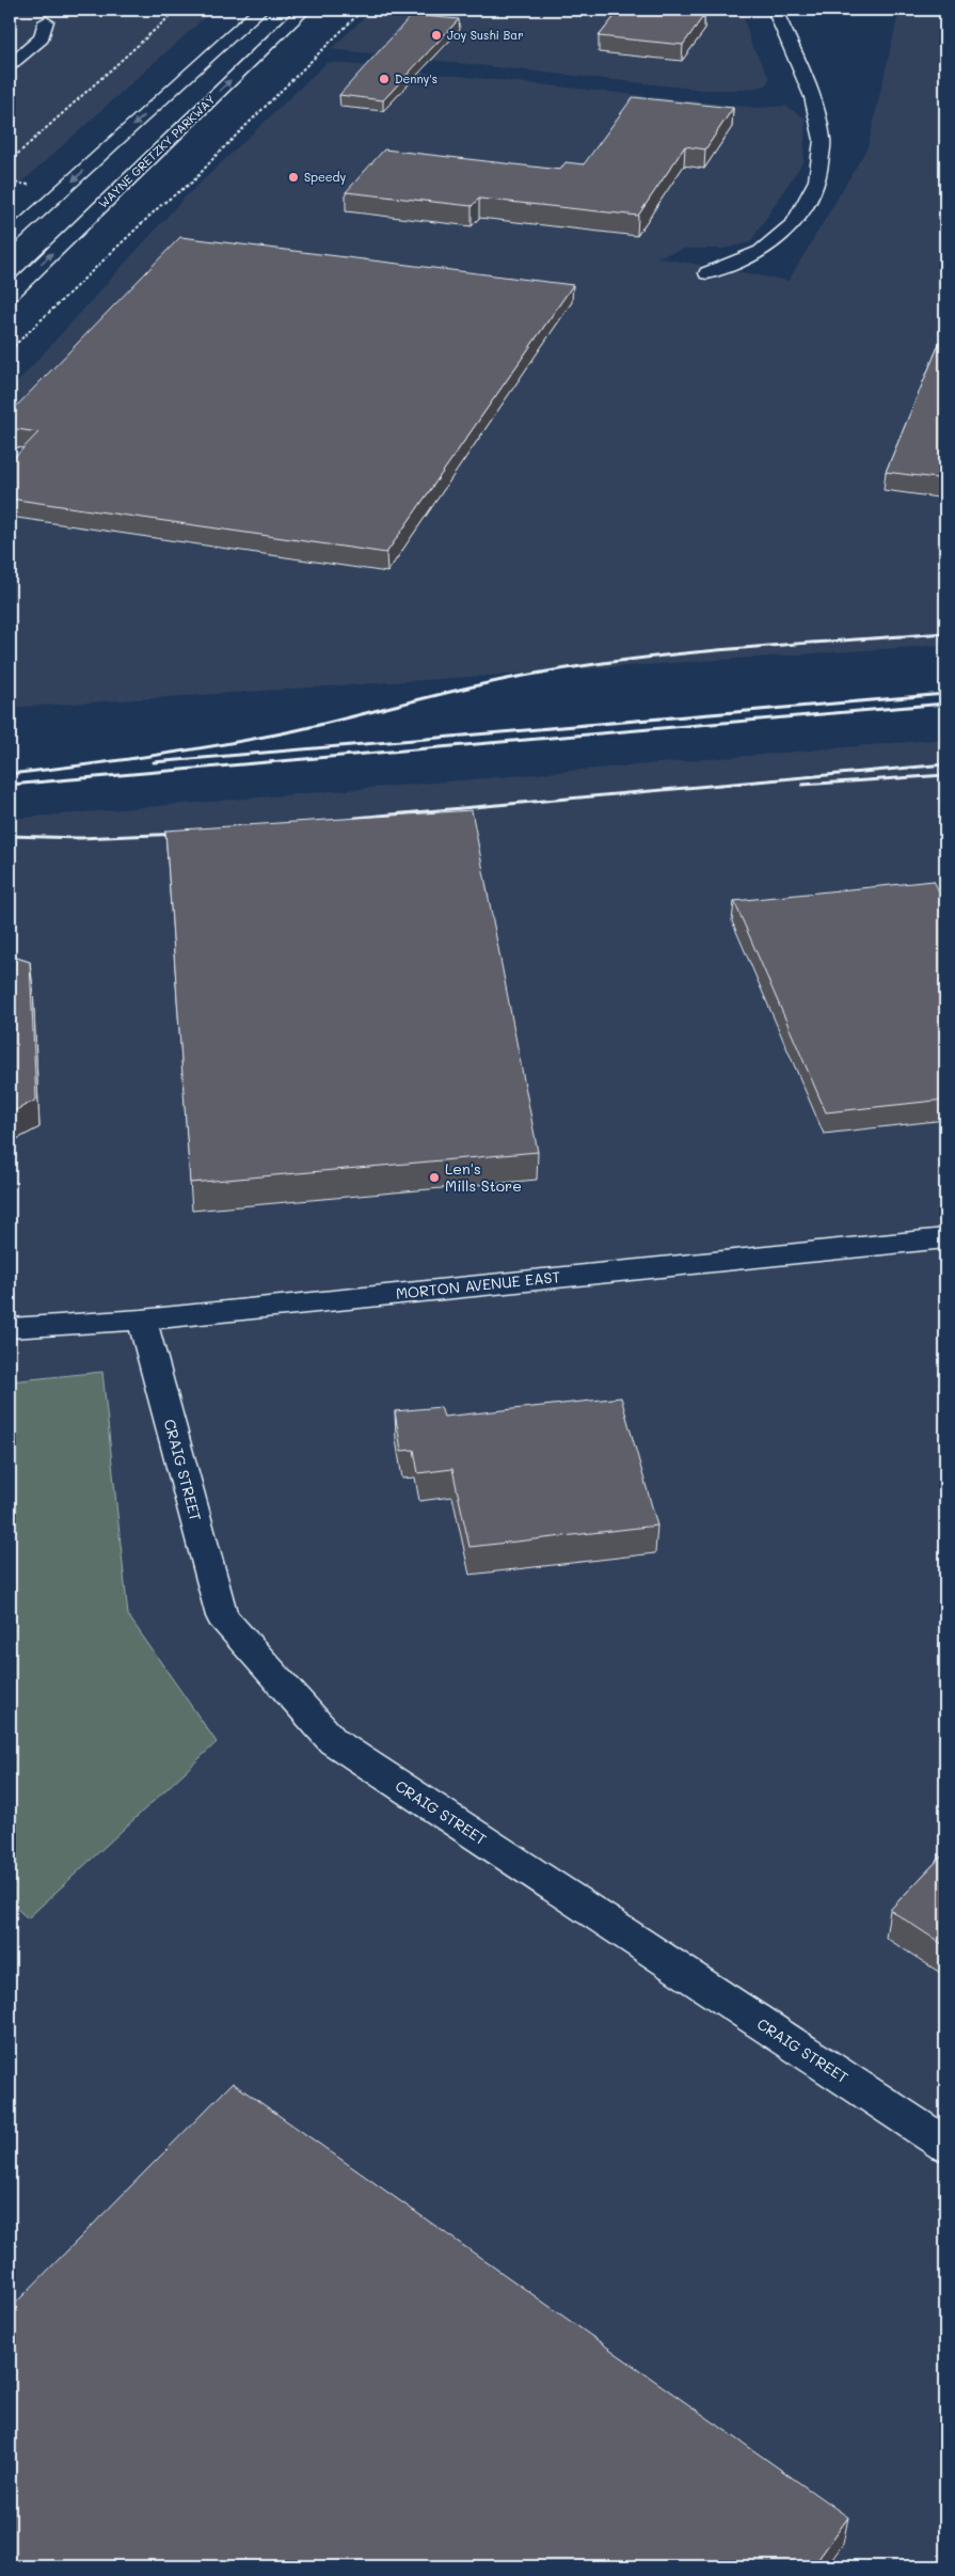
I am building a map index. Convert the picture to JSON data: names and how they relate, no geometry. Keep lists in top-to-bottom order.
{
  "streets": {
    "street": ["WAYNE GRETZKY PARKWAY", "MORTON AVENUE EAST", "CRAIG STREET"]
  },
  "crossings": [
    ["MORTON AVENUE EAST", "CRAIG STREET"]
  ],
  "places": [
    "Joy Sushi Bar",
    "Denny's",
    "Speedy",
    "Len's Mills Store"
  ]
}
